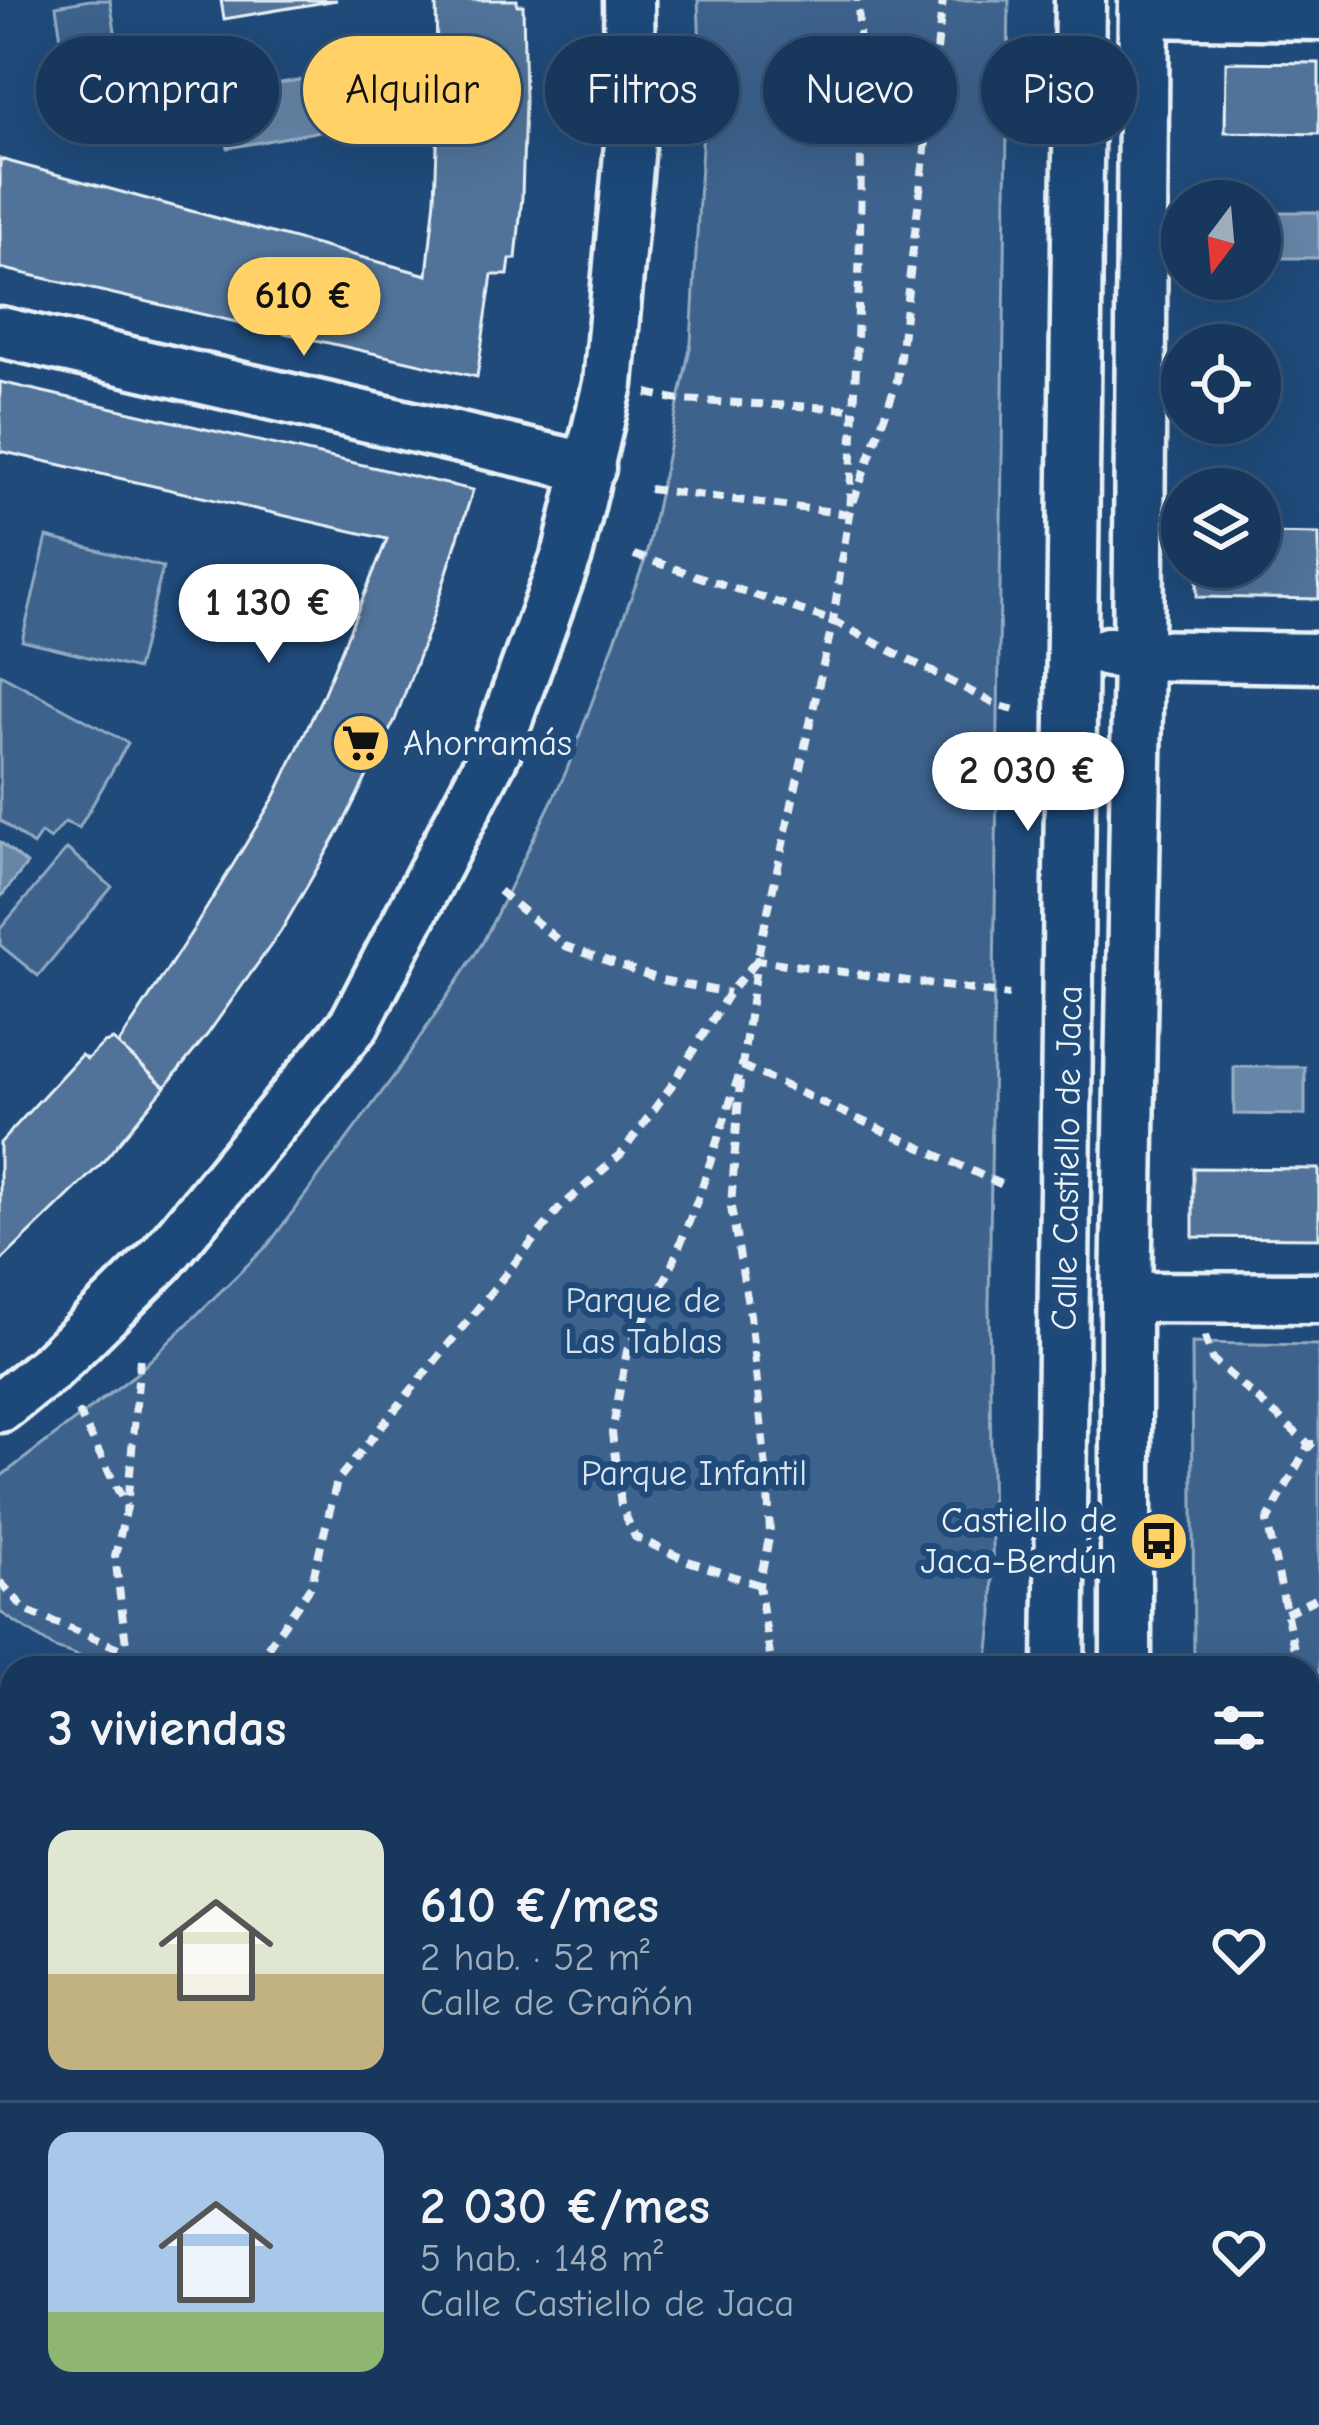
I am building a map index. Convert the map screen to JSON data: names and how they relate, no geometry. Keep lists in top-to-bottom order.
{
  "streets": {
    "street": ["Calle Castiello de Jaca"]
  },
  "parks": ["Parque de Las Tablas", "Parque Infantil"],
  "places": {
    "supermarket": ["Ahorramás"],
    "bus stop": ["Castiello de Jaca-Berdún"]
  },
  "north": "bottom",
  "page": {
    "chip": [
      "Comprar",
      "Alquilar",
      "Filtros",
      "Nuevo",
      "Piso"
    ],
    "price": ["610 €", "1 130 €", "2 030 €"],
    "heading": "3 viviendas",
    "list": [
      {
        "name": "610 €/mes",
        "note": "2 hab. · 52 m² · Calle de Grañón"
      },
      {
        "name": "2 030 €/mes",
        "note": "5 hab. · 148 m² · Calle Castiello de Jaca"
      }
    ]
  }
}
